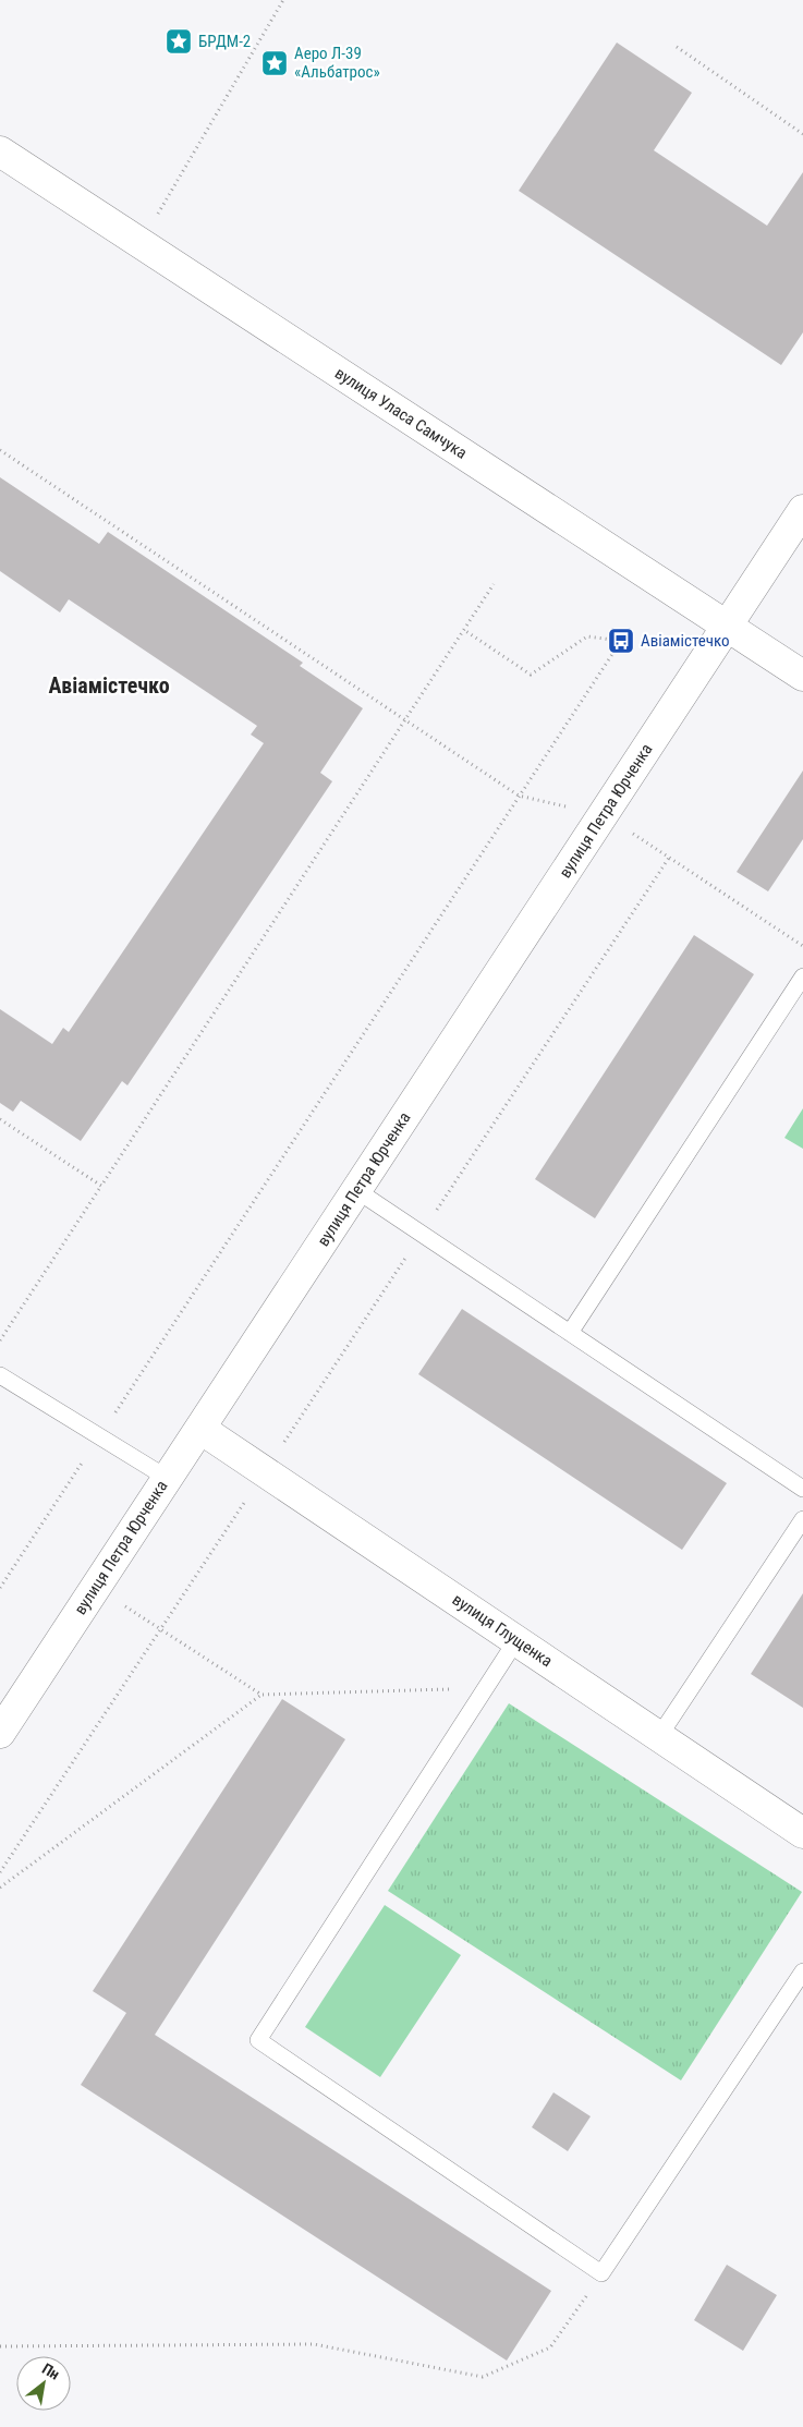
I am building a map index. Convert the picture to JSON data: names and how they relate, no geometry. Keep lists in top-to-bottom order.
{
  "streets": {
    "street": ["вулиця Уласа Самчука", "вулиця Петра Юрченка", "вулиця Глущенка"]
  },
  "crossings": [
    ["вулиця Уласа Самчука", "вулиця Петра Юрченка"],
    ["вулиця Петра Юрченка", "вулиця Глущенка"]
  ],
  "districts": ["Авіамістечко"],
  "places": {
    "place": ["БРДМ-2", "Аеро Л-39 «Альбатрос»"],
    "bus stop": ["Авіамістечко"]
  },
  "north": "top right"
}
